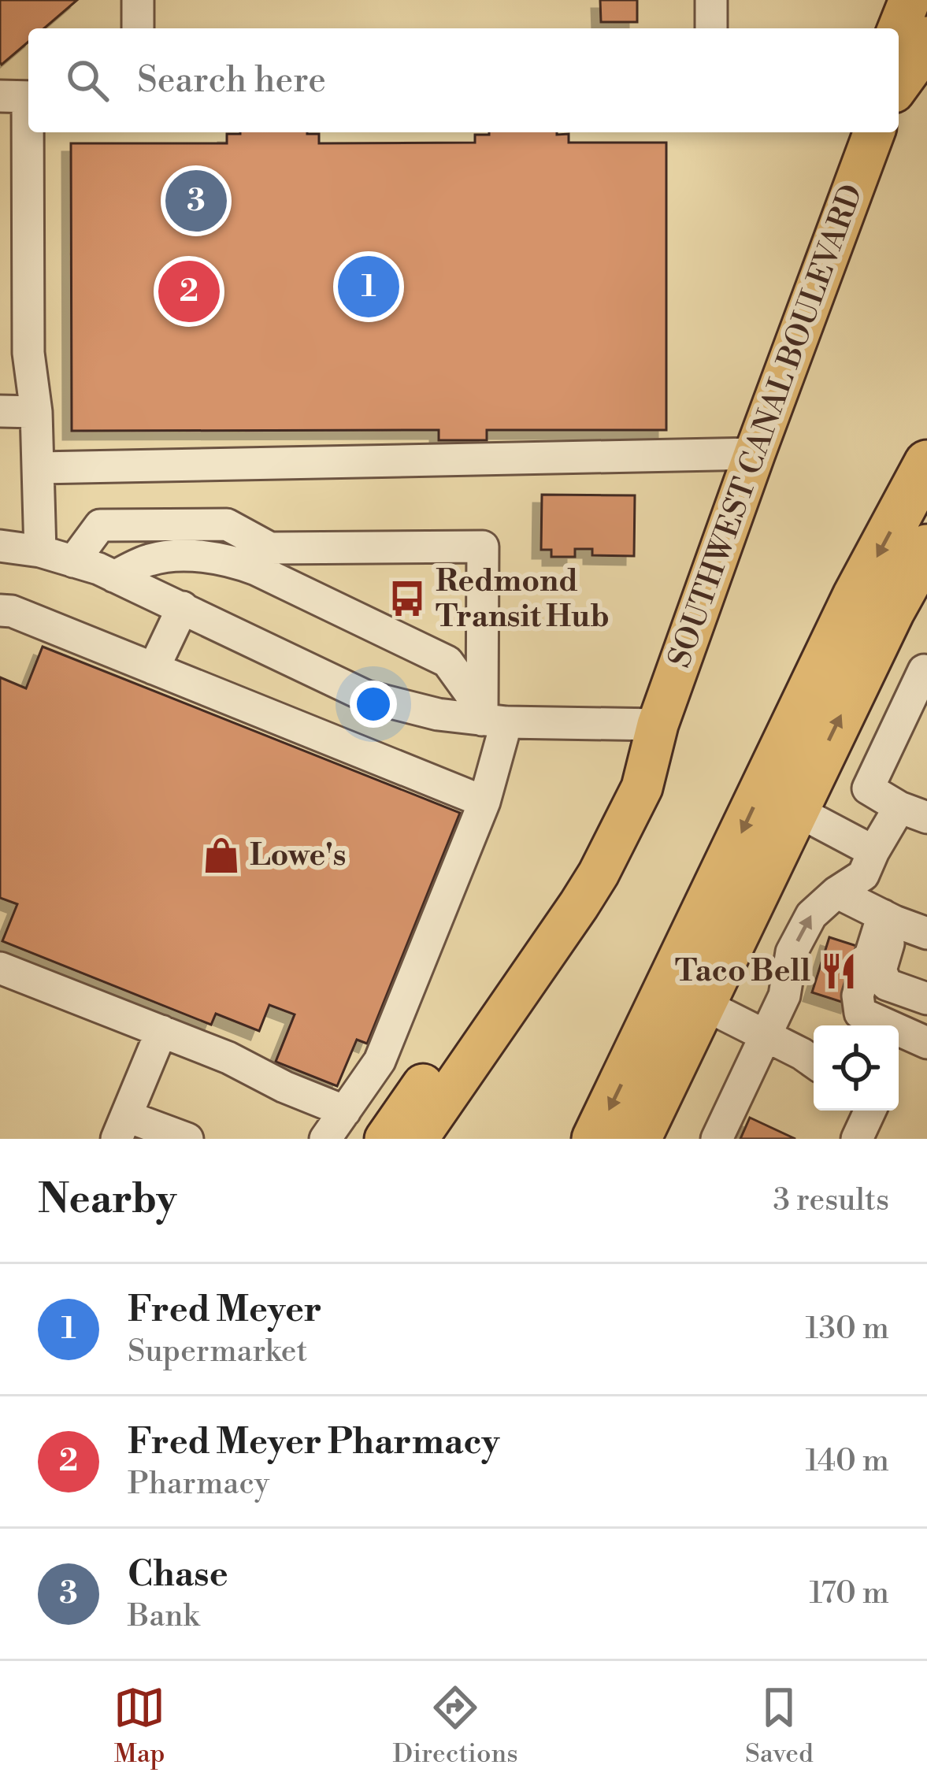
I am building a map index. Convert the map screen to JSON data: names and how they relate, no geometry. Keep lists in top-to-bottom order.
{
  "streets": {
    "main road": ["SOUTHWEST CANAL BOULEVARD"]
  },
  "places": {
    "bus stop": ["Redmond Transit Hub"],
    "shop": ["Lowe's"],
    "restaurant": ["Taco Bell"]
  },
  "page": {
    "search": "Search here",
    "pins": ["3", "1", "2"],
    "heading": ["Nearby", "3 results"],
    "list": [
      {
        "mark": "1",
        "name": "Fred Meyer",
        "note": "Supermarket",
        "value": "130 m"
      },
      {
        "mark": "2",
        "name": "Fred Meyer Pharmacy",
        "note": "Pharmacy",
        "value": "140 m"
      },
      {
        "mark": "3",
        "name": "Chase",
        "note": "Bank",
        "value": "170 m"
      }
    ],
    "nav": ["Map", "Directions", "Saved"]
  }
}
